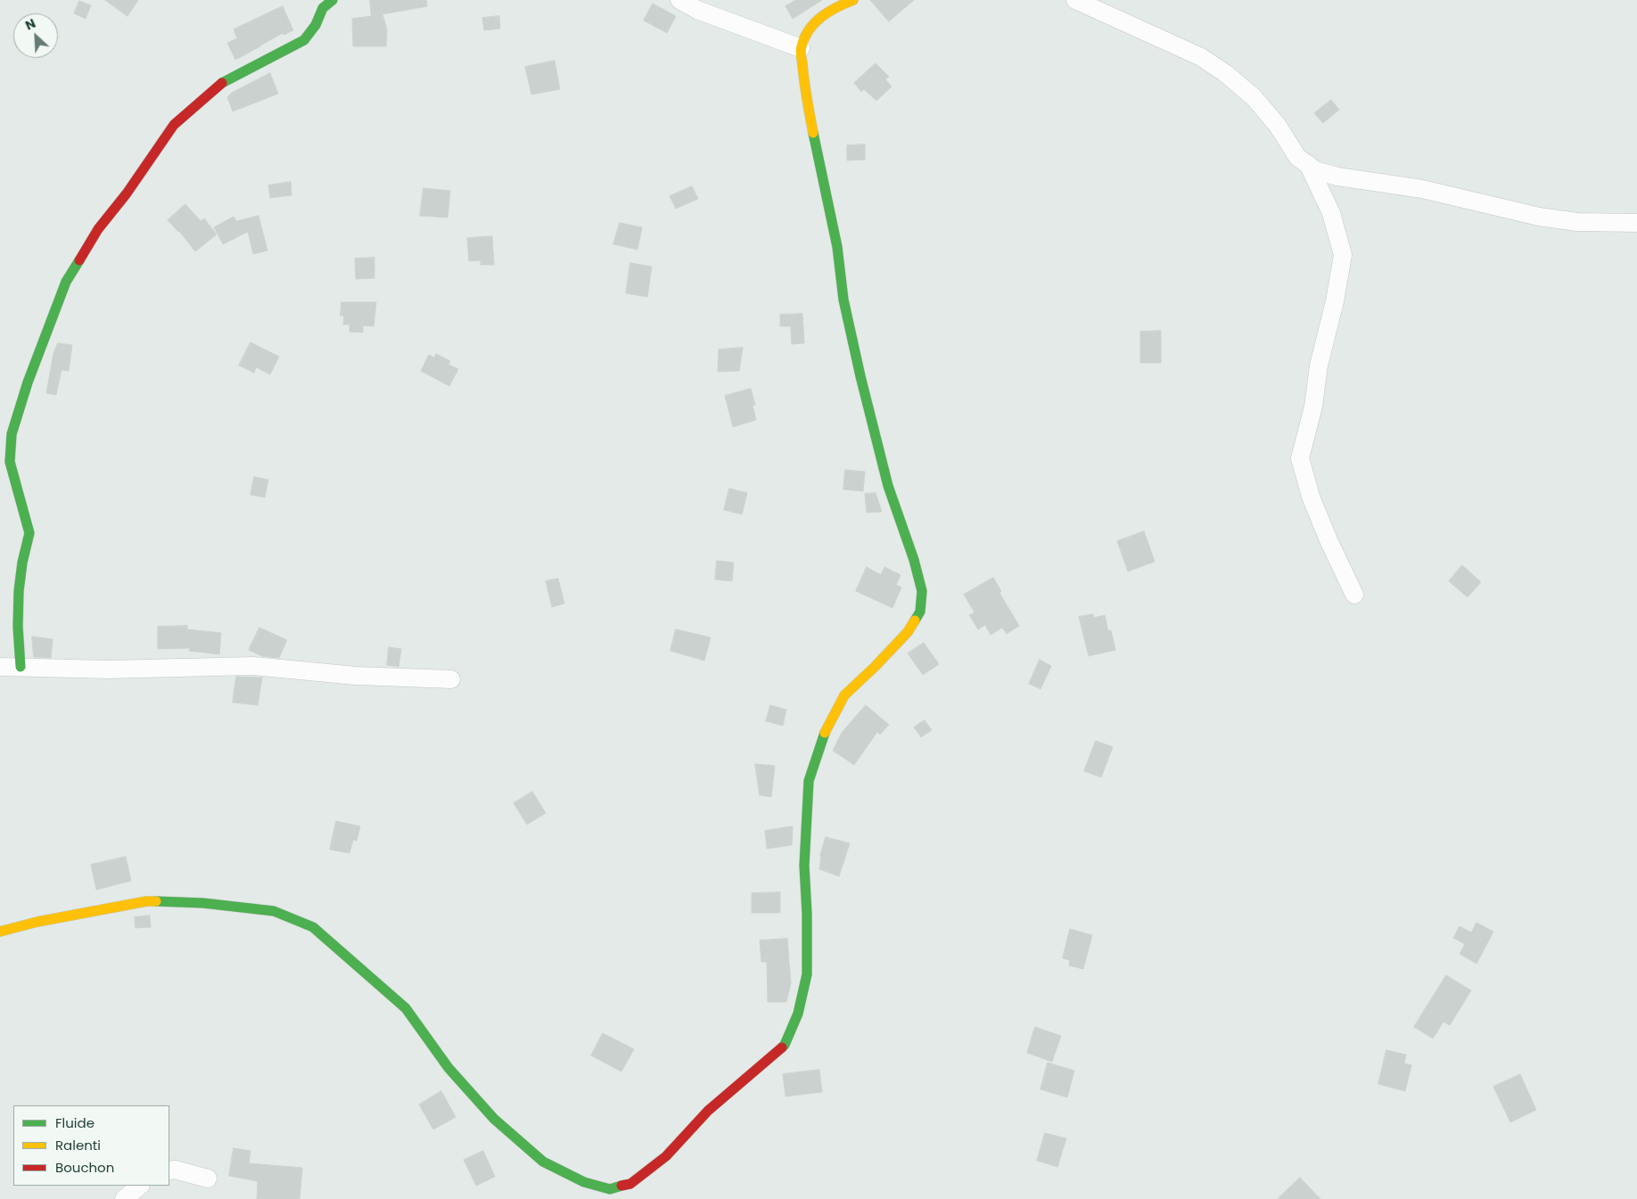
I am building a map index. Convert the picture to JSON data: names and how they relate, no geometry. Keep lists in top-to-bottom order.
{
  "legend": ["Fluide", "Ralenti", "Bouchon"],
  "north": "top left"
}
